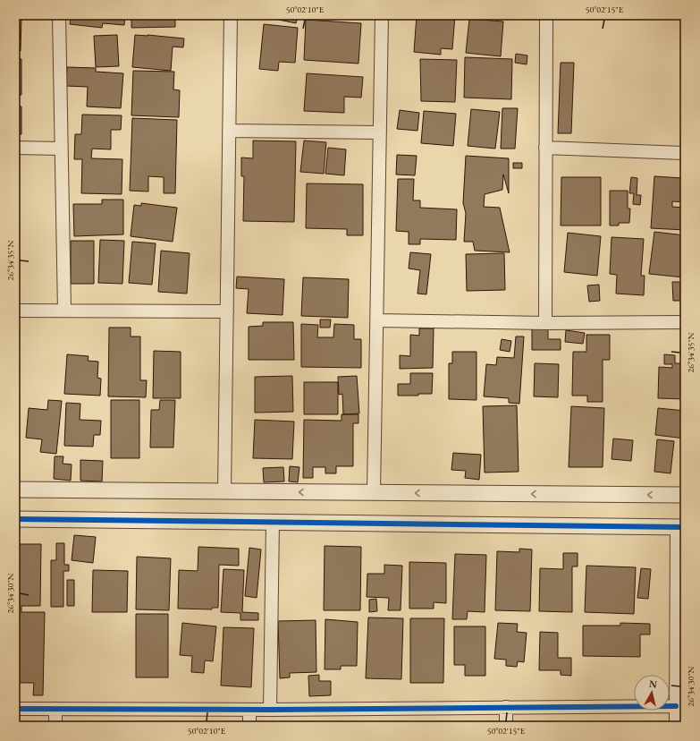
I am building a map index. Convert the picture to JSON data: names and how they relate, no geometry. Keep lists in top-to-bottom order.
{
  "north": "top",
  "coordinates": [
    "50°02'10\"E",
    "50°02'15\"E",
    "26°34'35\"N",
    "26°34'30\"N"
  ]
}
